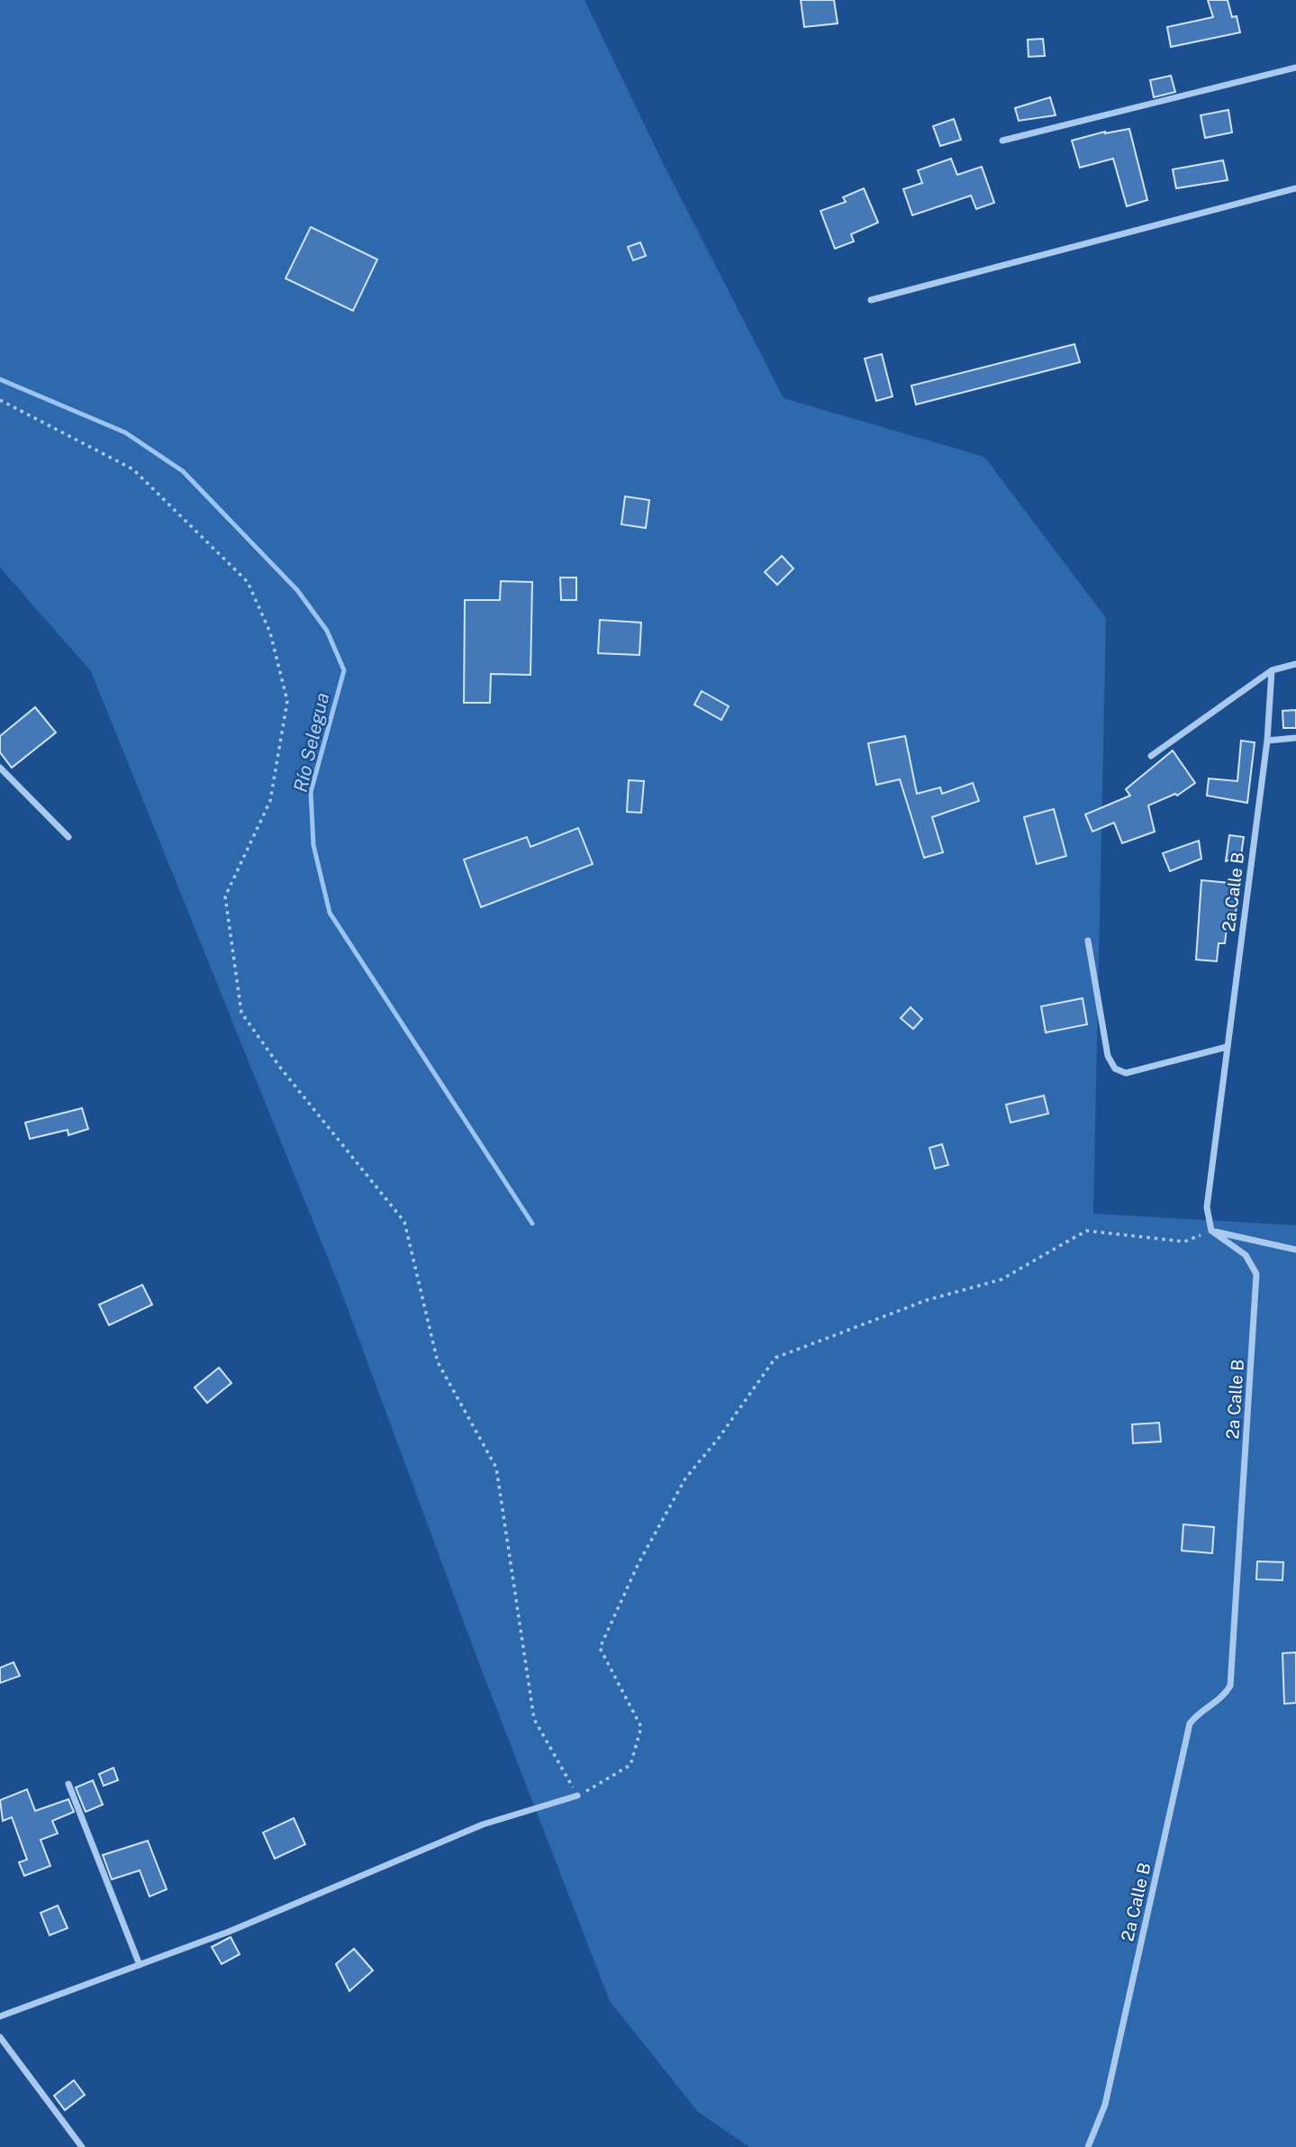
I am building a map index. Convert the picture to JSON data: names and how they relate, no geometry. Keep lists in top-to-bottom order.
{
  "streets": {
    "street": ["2a Calle B"]
  },
  "water": ["Río Selegua"]
}
